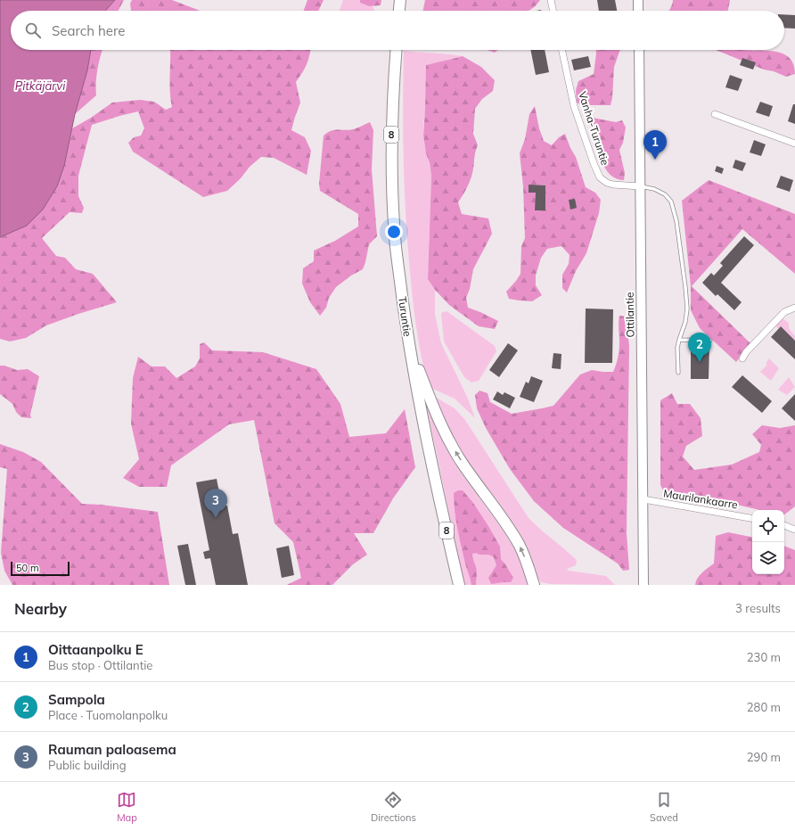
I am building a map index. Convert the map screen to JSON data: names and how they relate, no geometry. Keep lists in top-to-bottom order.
{
  "streets": {
    "highway": ["8", "Turuntie"],
    "main road": ["Ottilantie"],
    "street": ["Vanha-Turuntie", "Maurilankaarre"]
  },
  "crossings": [
    ["Vanha-Turuntie", "Ottilantie"],
    ["Ottilantie", "Maurilankaarre"]
  ],
  "water": ["Pitkäjärvi"],
  "scale_bar": "50 m",
  "page": {
    "search": "Search here",
    "pins": ["1", "2", "3"],
    "scale": "50 m",
    "heading": ["Nearby", "3 results"],
    "list": [
      {
        "mark": "1",
        "name": "Oittaanpolku E",
        "note": "Bus stop · Ottilantie",
        "value": "230 m"
      },
      {
        "mark": "2",
        "name": "Sampola",
        "note": "Place · Tuomolanpolku",
        "value": "280 m"
      },
      {
        "mark": "3",
        "name": "Rauman paloasema",
        "note": "Public building",
        "value": "290 m"
      }
    ],
    "nav": ["Map", "Directions", "Saved"]
  }
}
